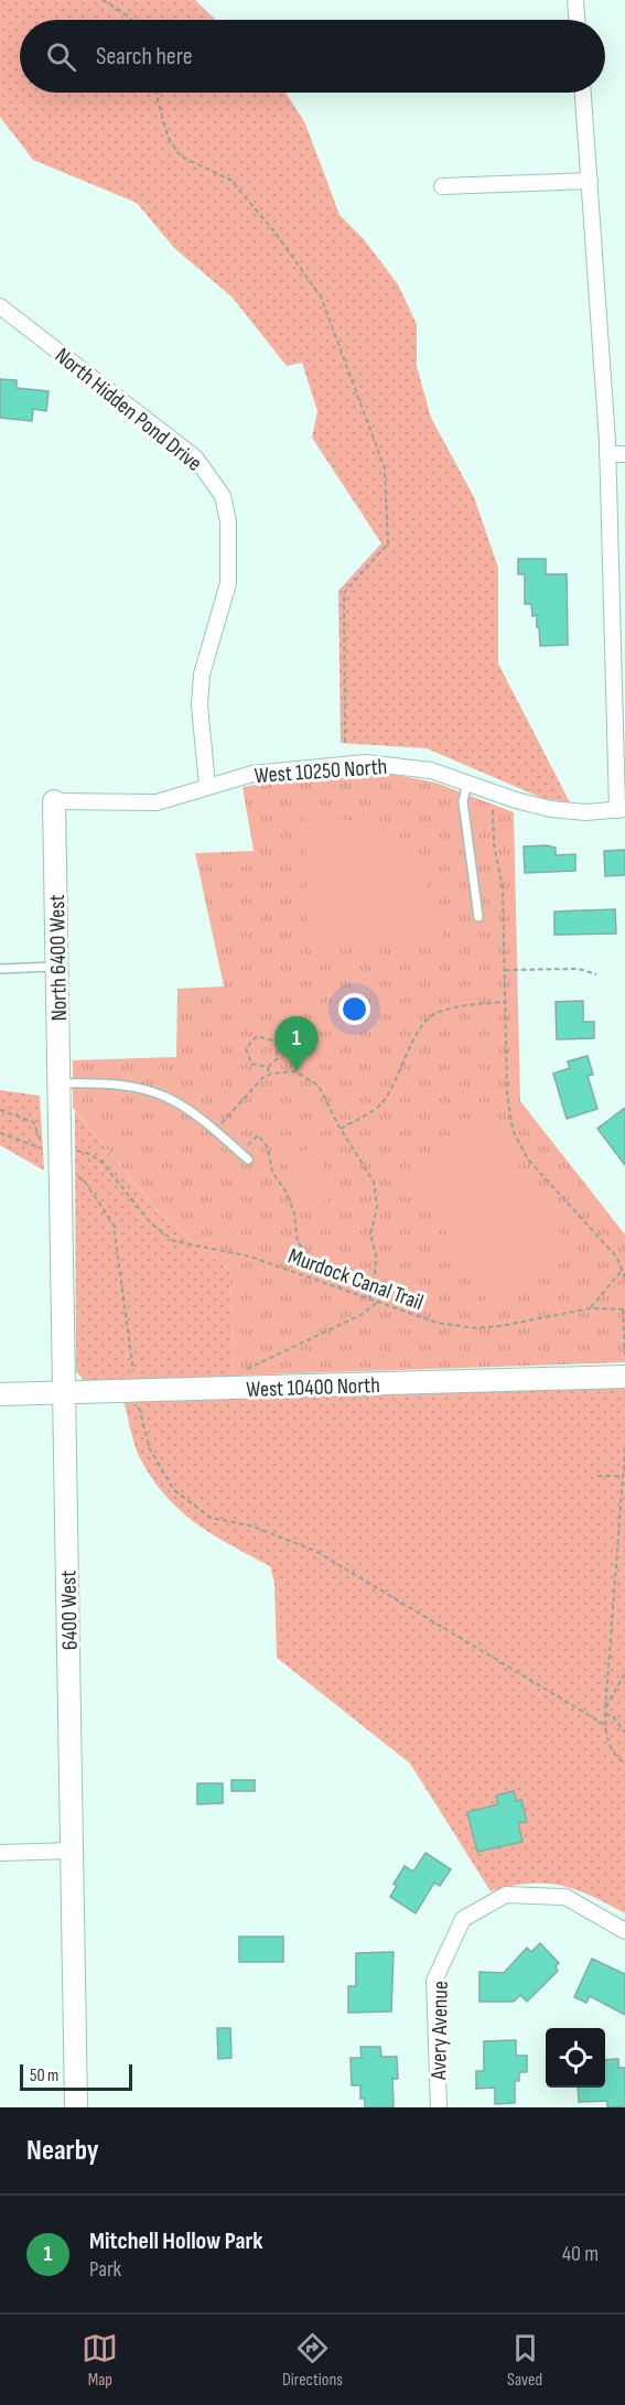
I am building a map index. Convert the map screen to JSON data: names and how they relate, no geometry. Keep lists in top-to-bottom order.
{
  "streets": {
    "street": [
      "North Hidden Pond Drive",
      "West 10250 North",
      "North 6400 West",
      "West 10400 North",
      "6400 West",
      "Avery Avenue"
    ],
    "path": ["Murdock Canal Trail"]
  },
  "crossings": [
    ["North Hidden Pond Drive", "West 10250 North"],
    ["West 10250 North", "North 6400 West"],
    ["North 6400 West", "6400 West"],
    ["Murdock Canal Trail", "6400 West"],
    ["West 10400 North", "6400 West"]
  ],
  "scale_bar": "50 m",
  "page": {
    "search": "Search here",
    "pins": "1",
    "scale": "50 m",
    "heading": "Nearby",
    "list": [
      {
        "mark": "1",
        "name": "Mitchell Hollow Park",
        "note": "Park",
        "value": "40 m"
      }
    ],
    "nav": ["Map", "Directions", "Saved"]
  }
}
